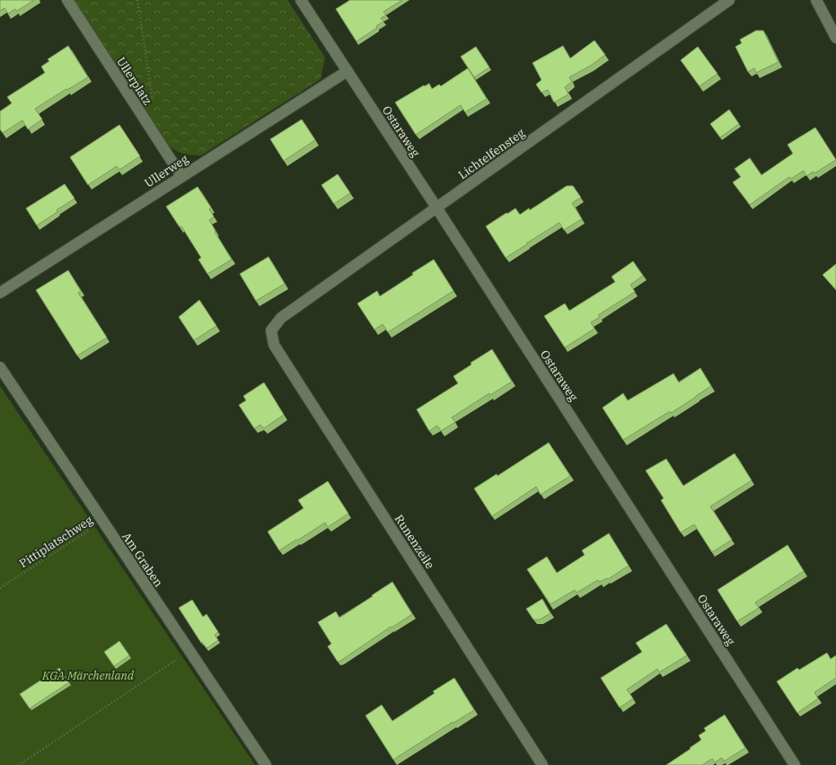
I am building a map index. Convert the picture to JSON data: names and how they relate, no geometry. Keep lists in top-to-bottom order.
{
  "streets": {
    "street": [
      "Ullerplatz",
      "Ostaraweg",
      "Lichtelfensteg",
      "Ullerweg",
      "Runenzeile",
      "Am Graben"
    ],
    "path": ["Pittiplatschweg"]
  },
  "crossings": [
    ["Ullerplatz", "Ullerweg"],
    ["Ostaraweg", "Lichtelfensteg"],
    ["Ostaraweg", "Ullerweg"],
    ["Lichtelfensteg", "Runenzeile"],
    ["Pittiplatschweg", "Am Graben"]
  ],
  "parks": ["KGA Märchenland"]
}
